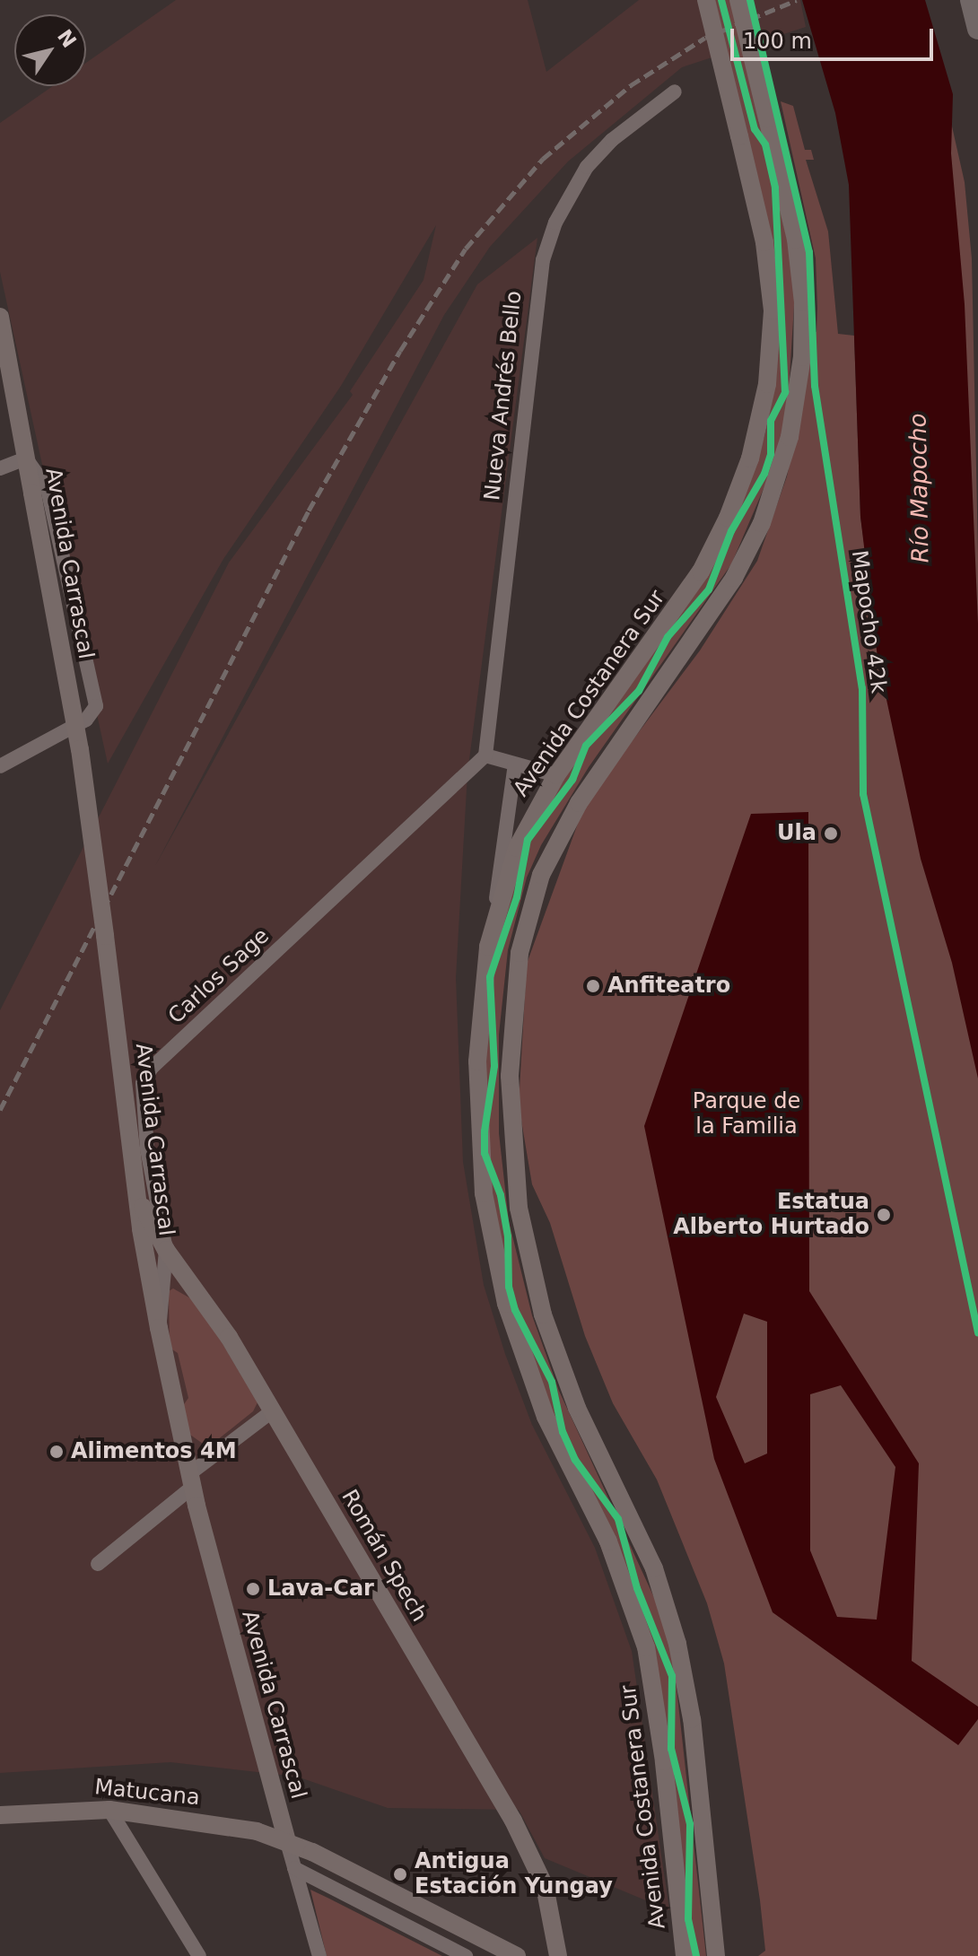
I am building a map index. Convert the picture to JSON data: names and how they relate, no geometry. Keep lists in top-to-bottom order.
{
  "streets": {
    "main road": [
      "Avenida Carrascal",
      "Avenida Costanera Sur",
      "Román Spech",
      "Matucana"
    ],
    "street": ["Nueva Andrés Bello", "Carlos Sage"],
    "cycle path": ["Mapocho 42k"]
  },
  "crossings": [
    ["Nueva Andrés Bello", "Carlos Sage"],
    ["Avenida Carrascal", "Carlos Sage"],
    ["Avenida Carrascal", "Román Spech"],
    ["Avenida Carrascal", "Matucana"],
    ["Carlos Sage", "Román Spech"]
  ],
  "water": ["Río Mapocho"],
  "parks": ["Parque de la Familia"],
  "places": [
    "Ula",
    "Anfiteatro",
    "Estatua Alberto Hurtado",
    "Alimentos 4M",
    "Lava-Car",
    "Antigua Estación Yungay"
  ],
  "scale_bar": "100 m",
  "north": "top right"
}
